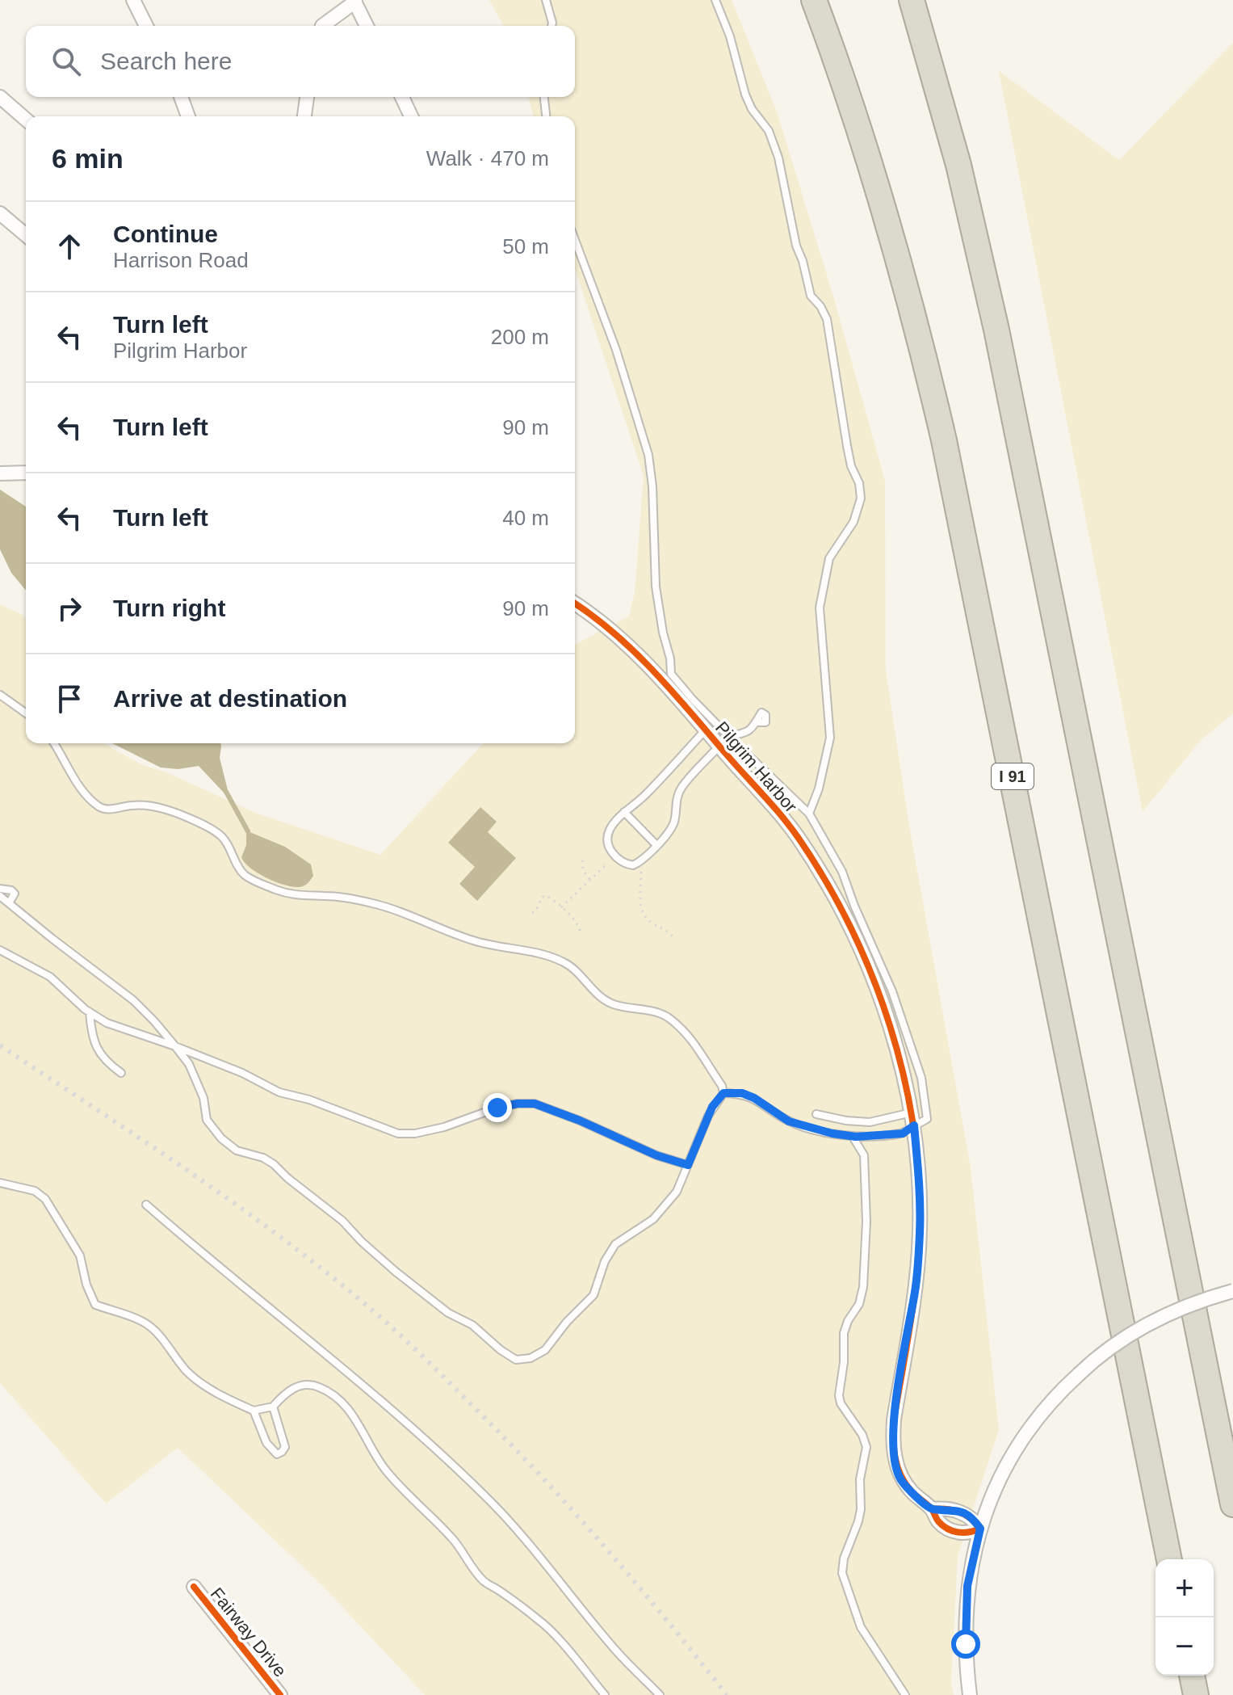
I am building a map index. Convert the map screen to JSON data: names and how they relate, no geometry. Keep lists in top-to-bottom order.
{
  "streets": {
    "highway": ["I 91"],
    "street": ["Pilgrim Harbor", "Fairway Drive"]
  },
  "page": {
    "search": "Search here",
    "heading": ["6 min", "Walk · 470 m"],
    "list": [
      ["Continue", "Harrison Road", "50 m"],
      ["Turn left", "Pilgrim Harbor", "200 m"],
      ["Turn left", "90 m"],
      ["Turn left", "40 m"],
      ["Turn right", "90 m"],
      "Arrive at destination"
    ],
    "map_buttons": ["+", "−"]
  }
}
